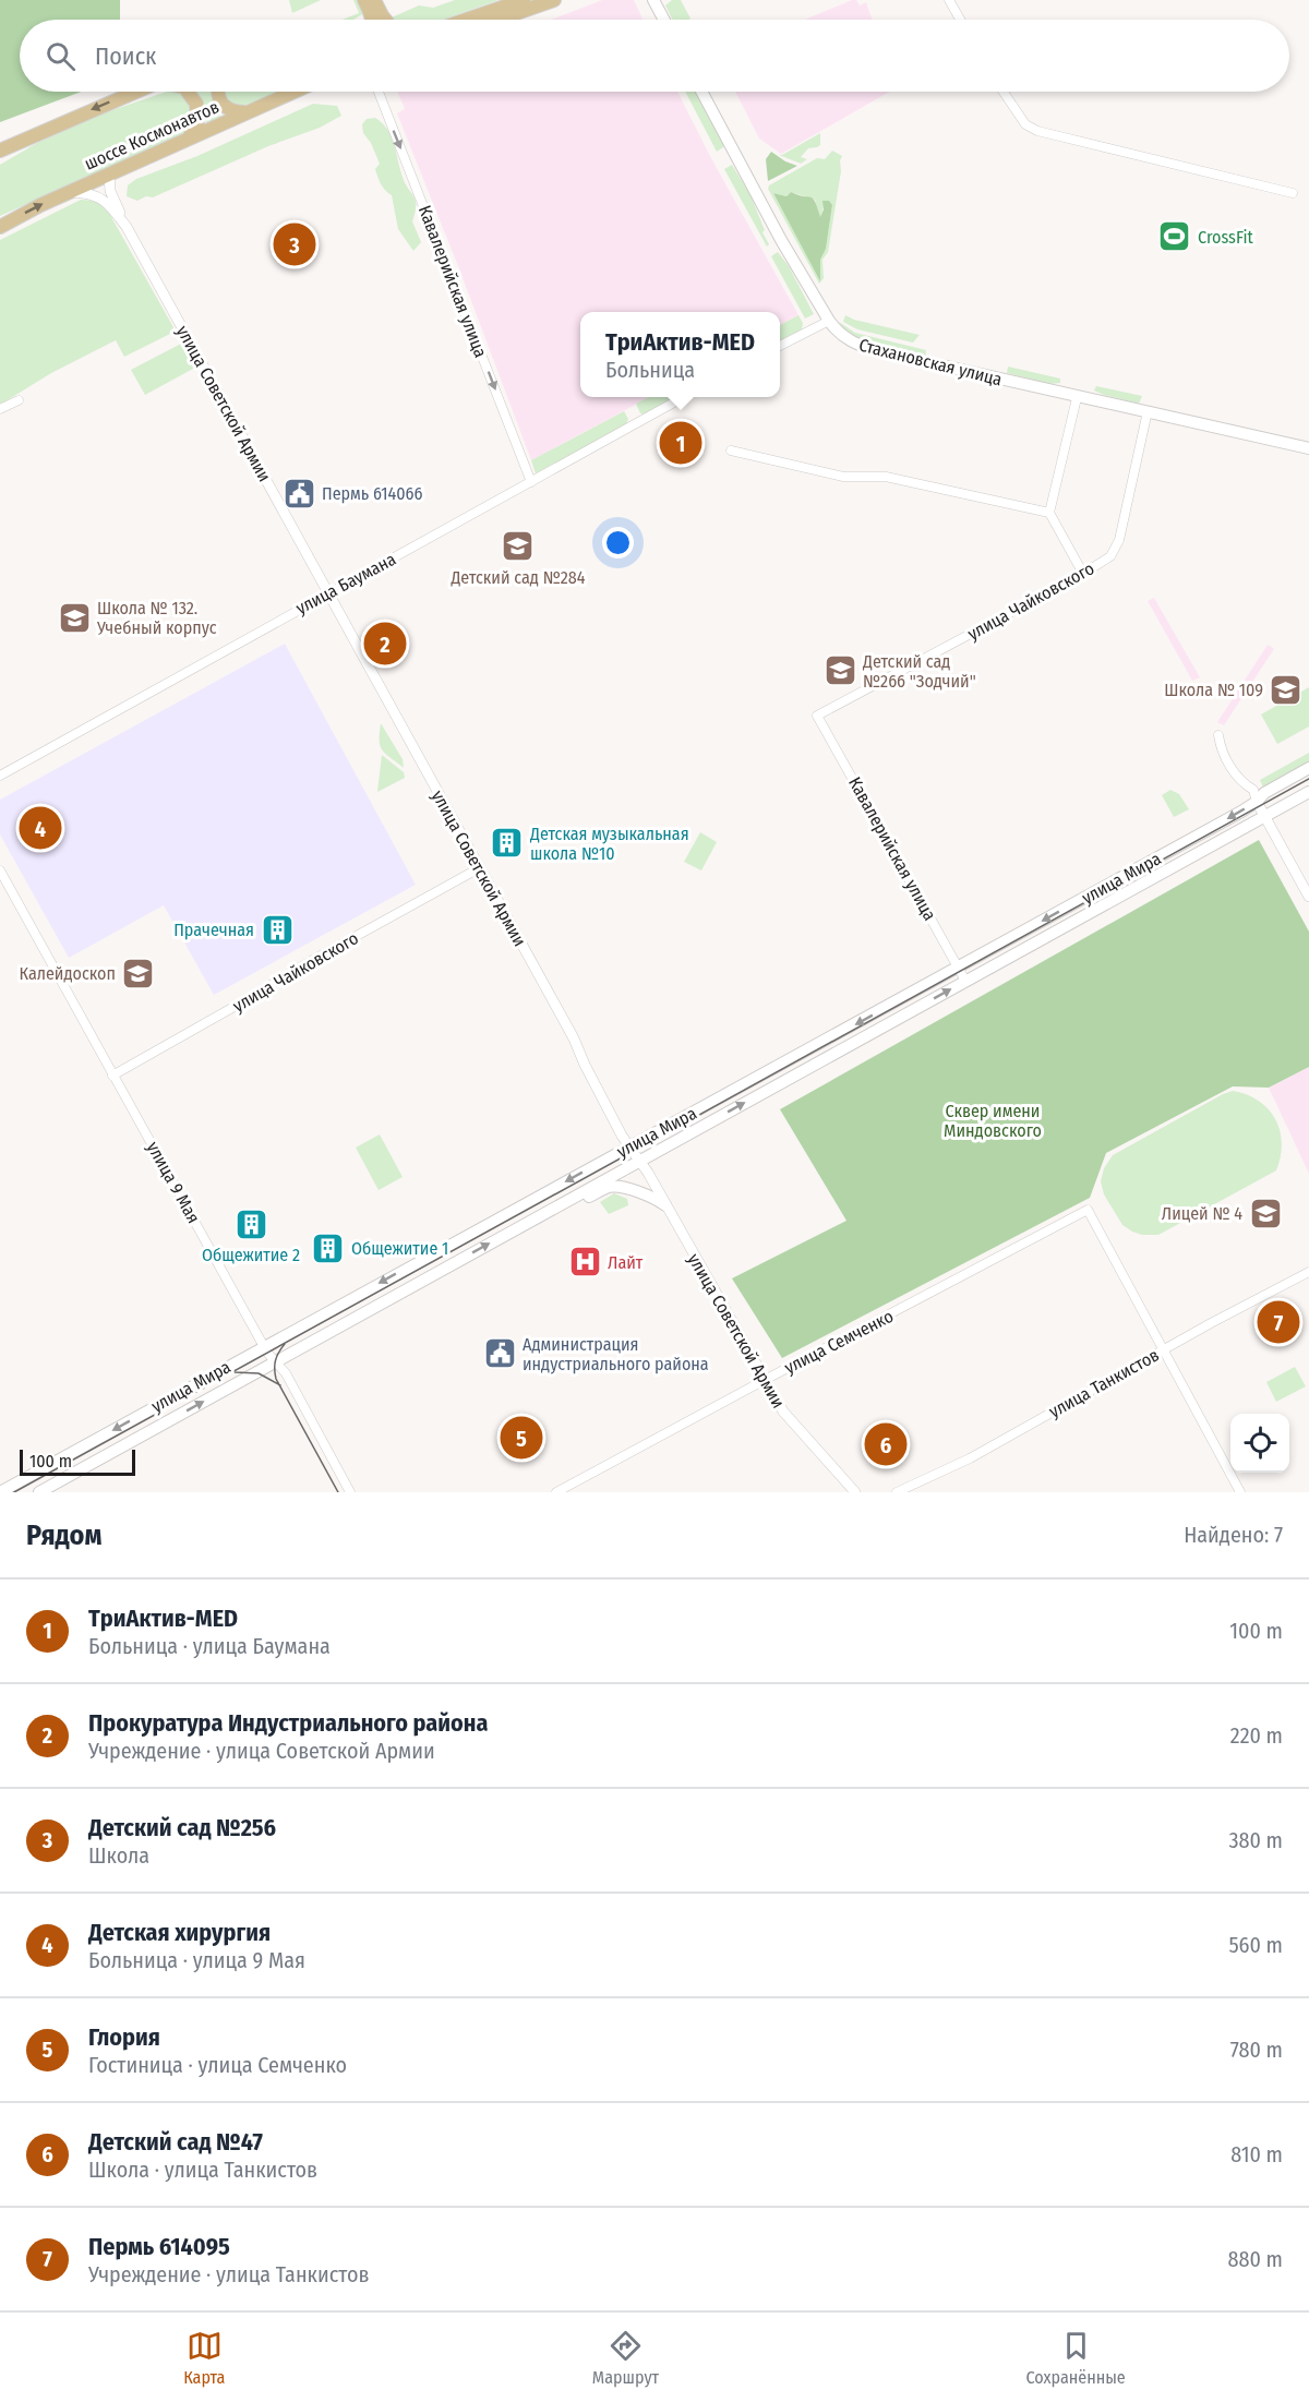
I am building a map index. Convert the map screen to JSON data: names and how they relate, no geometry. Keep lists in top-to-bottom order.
{
  "streets": {
    "main road": ["шоссе Космонавтов", "Стахановская улица", "улица Мира"],
    "street": [
      "Кавалерийская улица",
      "улица Советской Армии",
      "улица Баумана",
      "улица Чайковского",
      "улица 9 Мая",
      "улица Семченко",
      "улица Танкистов"
    ]
  },
  "crossings": [
    ["шоссе Космонавтов", "улица Советской Армии"],
    ["Кавалерийская улица", "улица Баумана"],
    ["Кавалерийская улица", "улица Чайковского"],
    ["Кавалерийская улица", "улица Мира"],
    ["Стахановская улица", "улица Чайковского"],
    ["улица Советской Армии", "улица Баумана"],
    ["улица Советской Армии", "улица Чайковского"],
    ["улица Советской Армии", "улица Мира"],
    ["улица Советской Армии", "улица Семченко"],
    ["улица Чайковского", "улица 9 Мая"],
    ["улица Мира", "улица 9 Мая"],
    ["улица Семченко", "улица Танкистов"]
  ],
  "one_way": ["Кавалерийская улица"],
  "parks": ["Сквер имени Миндовского"],
  "places": {
    "sports": ["CrossFit"],
    "public building": ["Пермь 614066", "Администрация индустриального района"],
    "school or university": [
      "Детский сад №284",
      "Школа № 132. Учебный корпус",
      "Детский сад №266 \"Зодчий\"",
      "Школа № 109",
      "Калейдоскоп",
      "Лицей № 4"
    ],
    "building": [
      "Детская музыкальная школа №10",
      "Прачечная",
      "Общежитие 2",
      "Общежитие 1"
    ],
    "hospital": ["Лайт"]
  },
  "scale_bar": "100 m",
  "page": {
    "search": "Поиск",
    "pins": [
      "3",
      "1",
      "2",
      "4",
      "7",
      "5",
      "6"
    ],
    "popup": ["ТриАктив-MED", "Больница"],
    "scale": "100 m",
    "heading": ["Рядом", "Найдено: 7"],
    "list": [
      {
        "mark": "1",
        "name": "ТриАктив-MED",
        "note": "Больница · улица Баумана",
        "value": "100 m"
      },
      {
        "mark": "2",
        "name": "Прокуратура Индустриального района",
        "note": "Учреждение · улица Советской Армии",
        "value": "220 m"
      },
      {
        "mark": "3",
        "name": "Детский сад №256",
        "note": "Школа",
        "value": "380 m"
      },
      {
        "mark": "4",
        "name": "Детская хирургия",
        "note": "Больница · улица 9 Мая",
        "value": "560 m"
      },
      {
        "mark": "5",
        "name": "Глория",
        "note": "Гостиница · улица Семченко",
        "value": "780 m"
      },
      {
        "mark": "6",
        "name": "Детский сад №47",
        "note": "Школа · улица Танкистов",
        "value": "810 m"
      },
      {
        "mark": "7",
        "name": "Пермь 614095",
        "note": "Учреждение · улица Танкистов",
        "value": "880 m"
      }
    ],
    "nav": ["Карта", "Маршрут", "Сохранённые"]
  }
}
